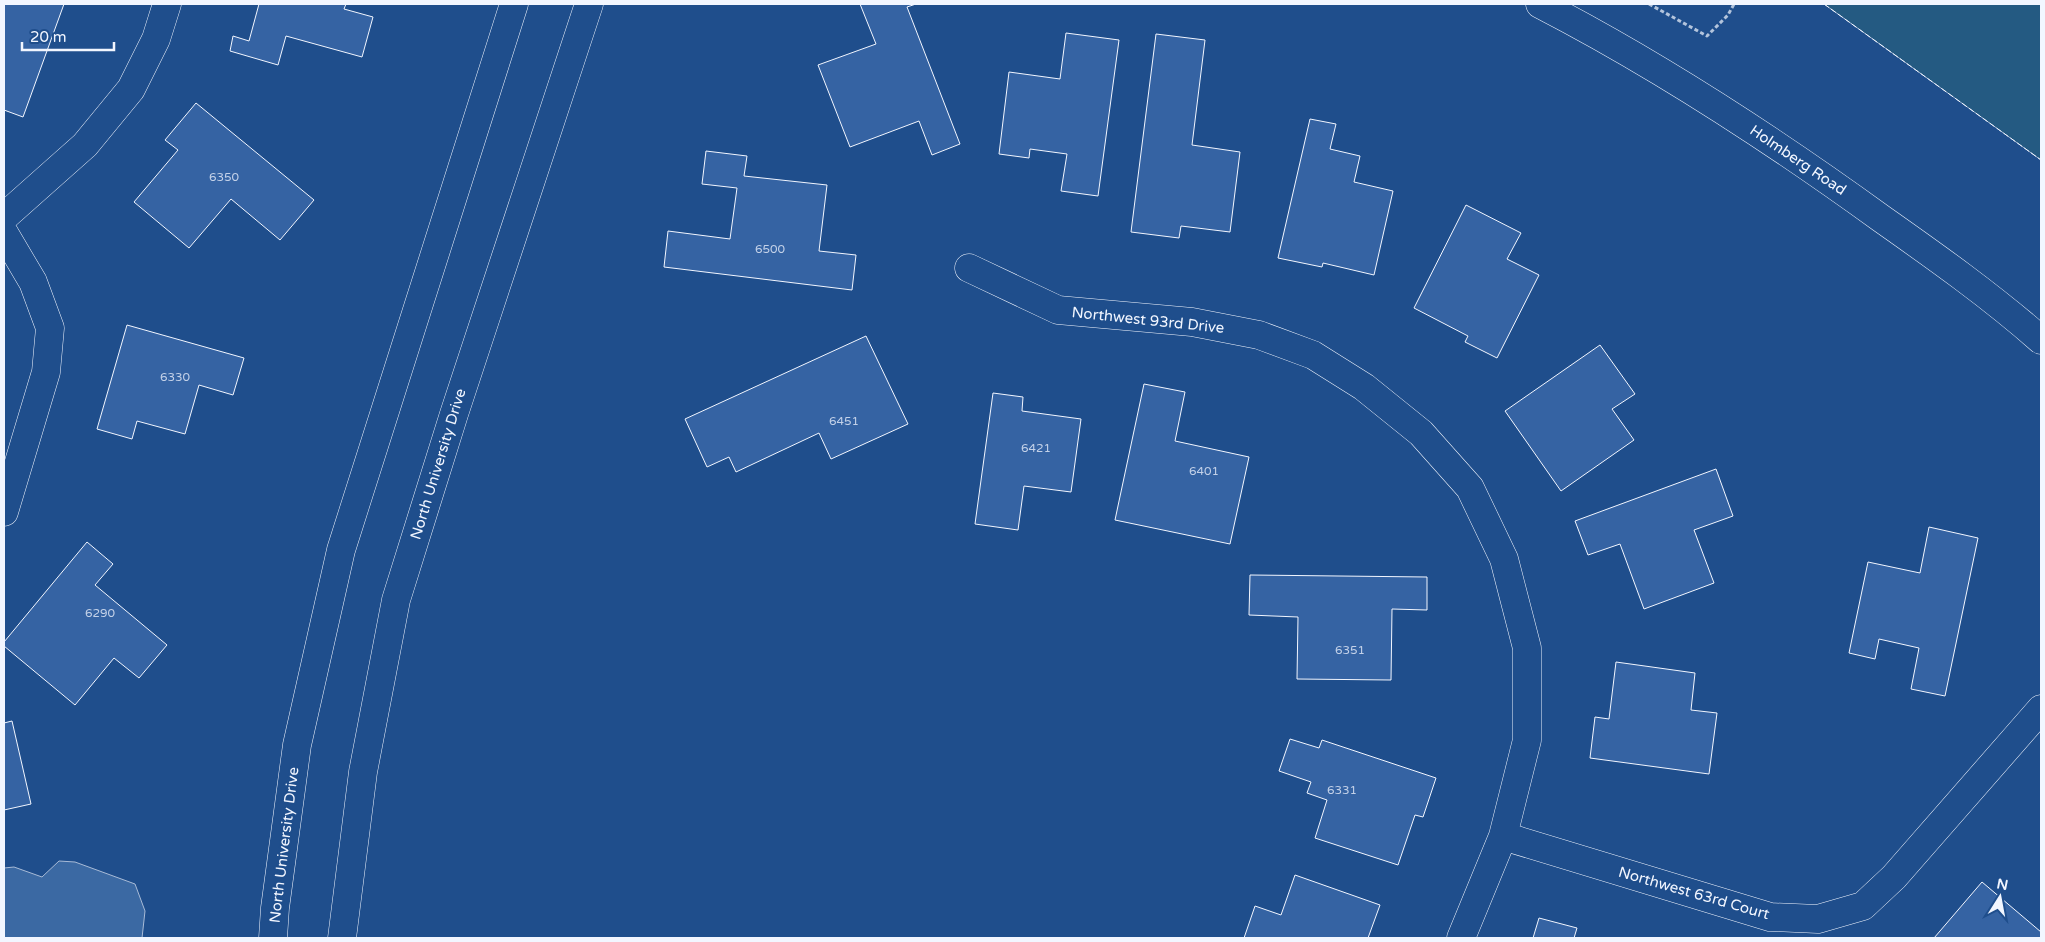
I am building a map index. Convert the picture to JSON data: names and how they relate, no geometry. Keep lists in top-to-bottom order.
{
  "streets": {
    "street": [
      "Holmberg Road",
      "Northwest 93rd Drive",
      "North University Drive",
      "Northwest 63rd Court"
    ]
  },
  "crossings": [
    ["Northwest 93rd Drive", "Northwest 63rd Court"]
  ],
  "house_numbers": [
    "6350",
    "6500",
    "6330",
    "6451",
    "6421",
    "6401",
    "6290",
    "6351",
    "6331"
  ],
  "scale_bar": "20 m",
  "north": "top"
}
